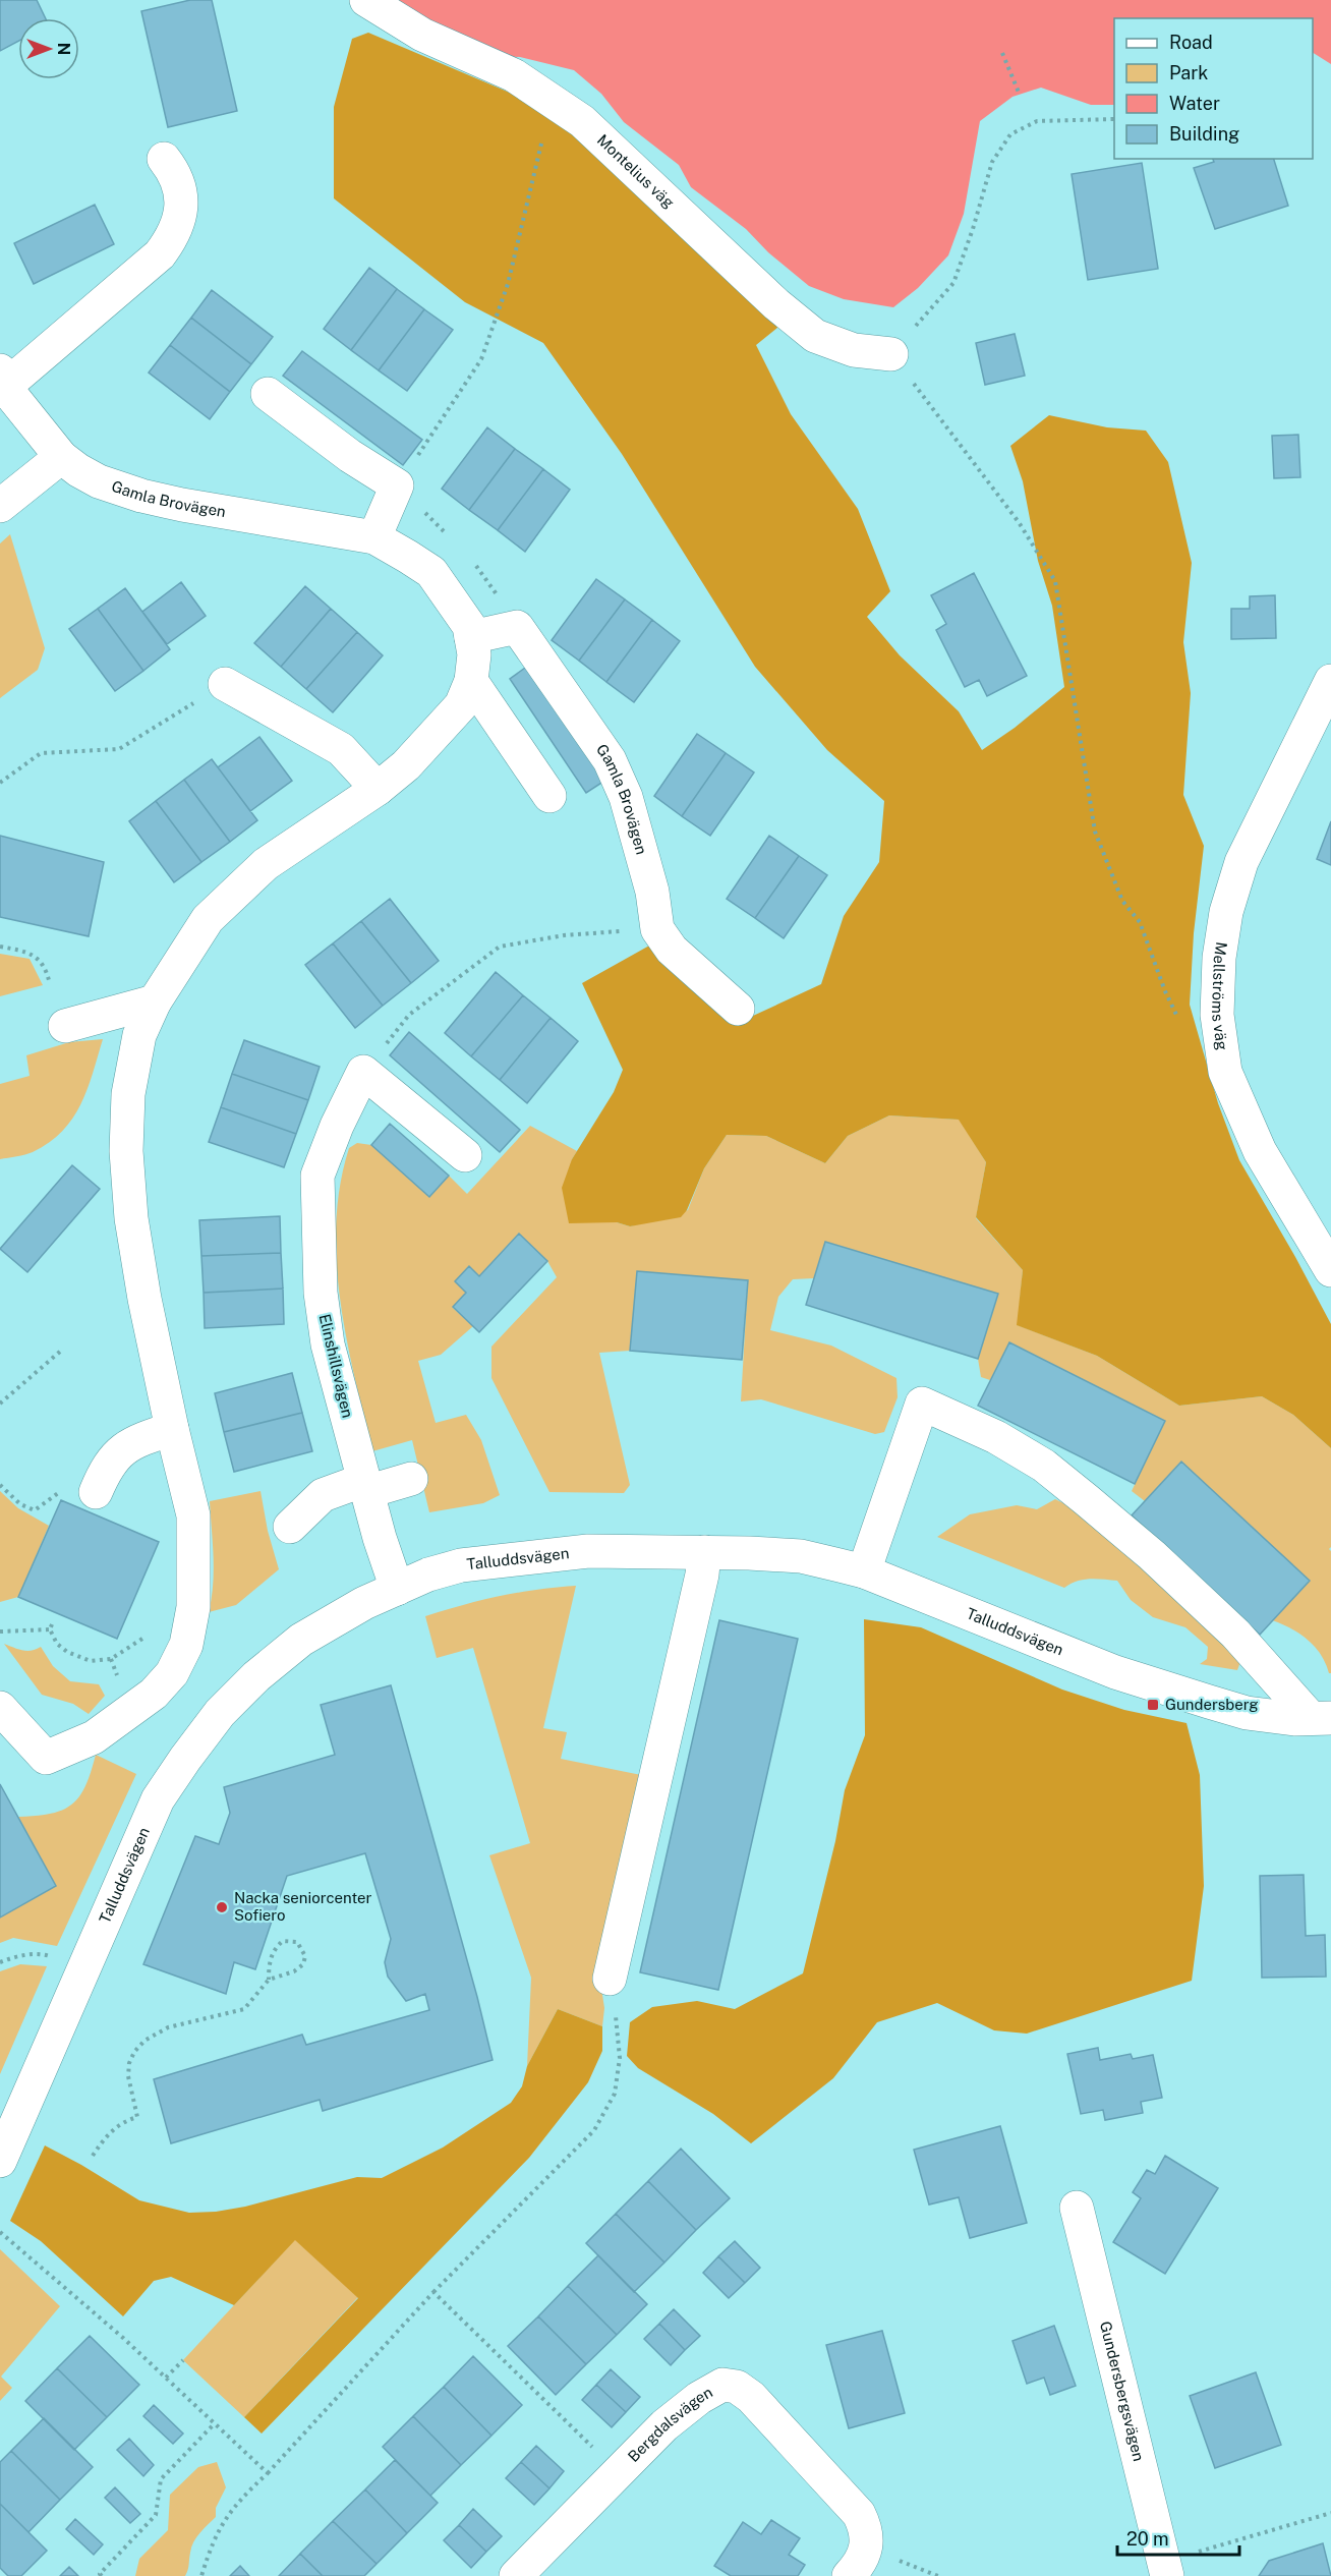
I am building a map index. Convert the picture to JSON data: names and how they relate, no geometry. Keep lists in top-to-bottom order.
{
  "streets": {
    "street": [
      "Montelius väg",
      "Gamla Brovägen",
      "Mellströms väg",
      "Elinshillsvägen",
      "Talluddsvägen",
      "Gundersbergsvägen",
      "Bergdalsvägen"
    ]
  },
  "crossings": [
    ["Elinshillsvägen", "Talluddsvägen"]
  ],
  "places": {
    "transit": ["Gundersberg"],
    "other": ["Nacka seniorcenter Sofiero"]
  },
  "legend": [
    "Road",
    "Park",
    "Water",
    "Building"
  ],
  "scale_bar": "20 m",
  "north": "right"
}
